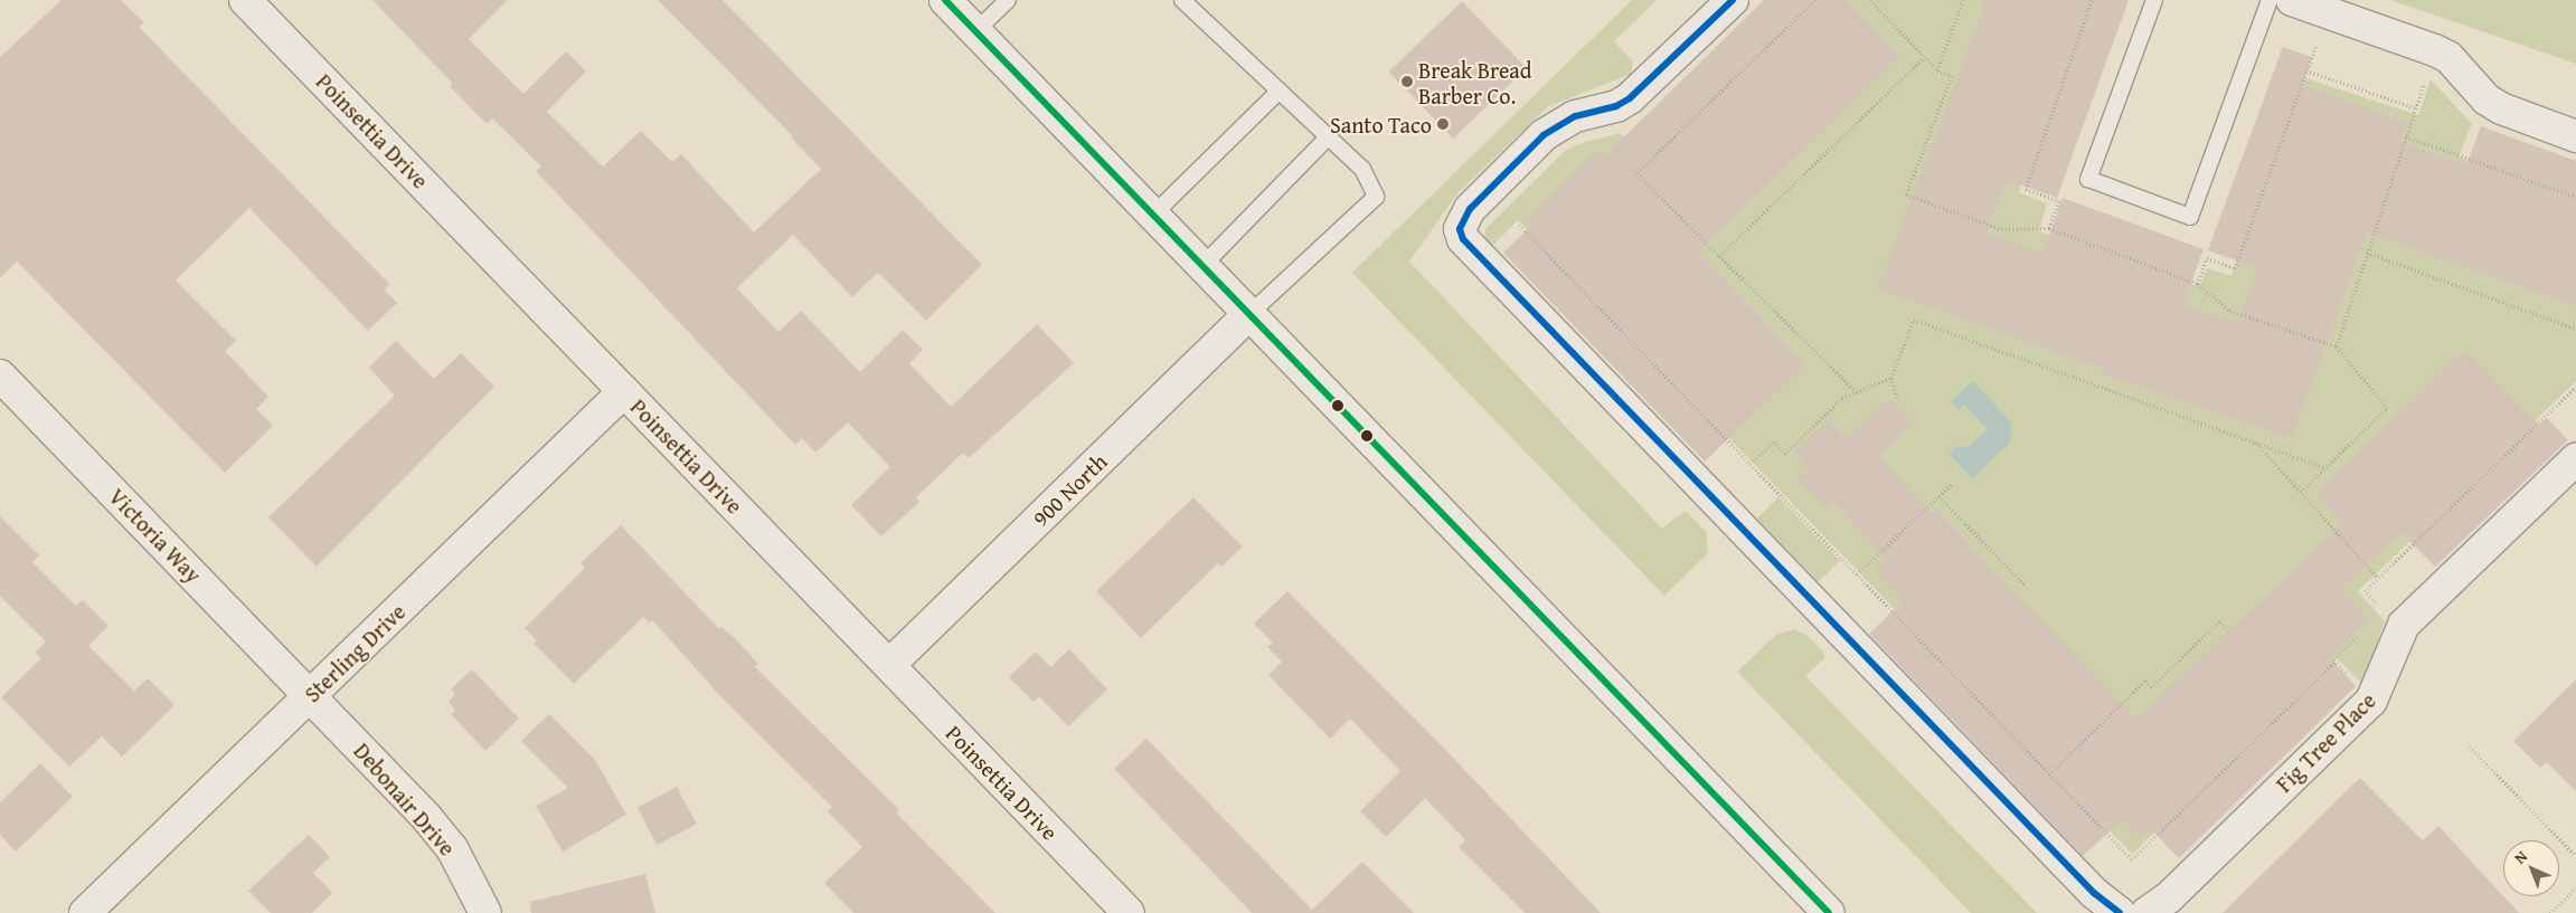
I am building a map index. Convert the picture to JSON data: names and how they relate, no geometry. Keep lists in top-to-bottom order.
{
  "streets": {
    "street": [
      "Poinsettia Drive",
      "900 North",
      "Victoria Way",
      "Sterling Drive",
      "Fig Tree Place",
      "Debonair Drive"
    ]
  },
  "crossings": [
    ["Poinsettia Drive", "900 North"],
    ["Poinsettia Drive", "Sterling Drive"],
    ["Victoria Way", "Sterling Drive"],
    ["Victoria Way", "Debonair Drive"],
    ["Sterling Drive", "Debonair Drive"]
  ],
  "places": ["Break Bread Barber Co.", "Santo Taco"],
  "north": "top left"
}
